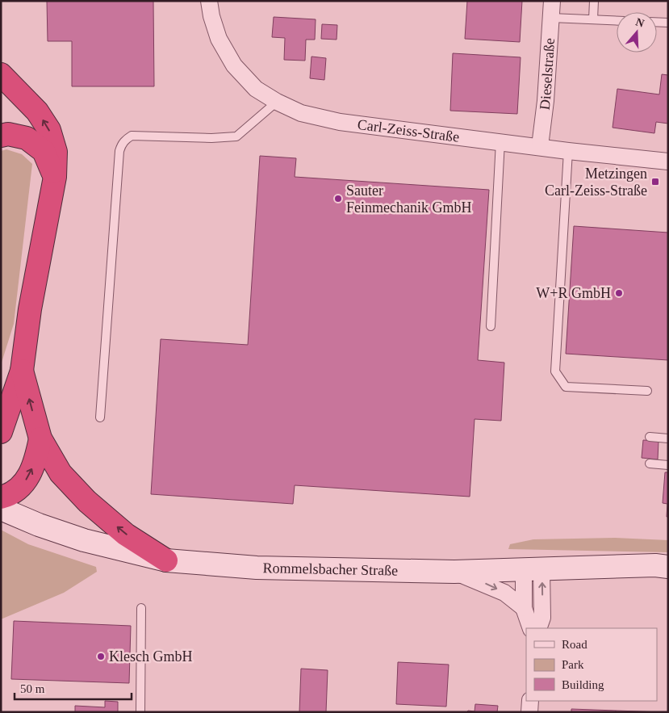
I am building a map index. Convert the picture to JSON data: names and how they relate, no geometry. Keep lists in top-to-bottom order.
{
  "streets": {
    "main road": ["Rommelsbacher Straße"],
    "street": ["Dieselstraße", "Carl-Zeiss-Straße"]
  },
  "crossings": [
    ["Dieselstraße", "Carl-Zeiss-Straße"]
  ],
  "places": {
    "transit": ["Metzingen Carl-Zeiss-Straße"],
    "other": ["Sauter Feinmechanik GmbH", "W+R GmbH", "Klesch GmbH"]
  },
  "legend": ["Road", "Park", "Building"],
  "scale_bar": "50 m",
  "north": "top"
}
